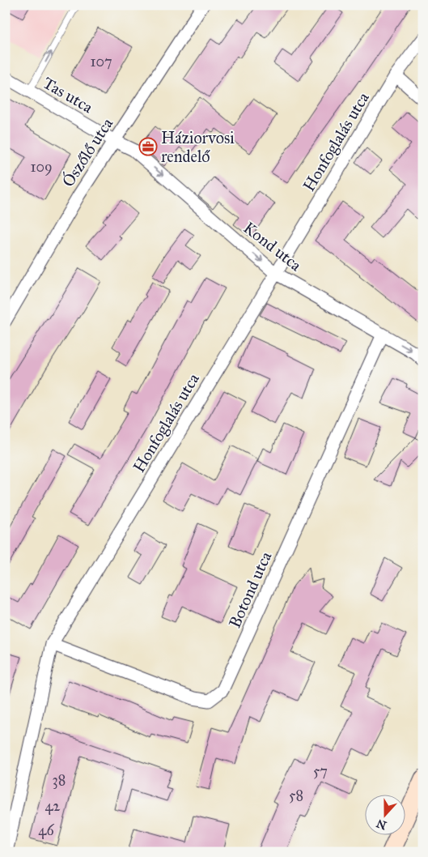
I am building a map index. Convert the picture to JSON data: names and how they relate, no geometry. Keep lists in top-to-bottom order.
{
  "streets": {
    "street": [
      "Tas utca",
      "Honfoglalás utca",
      "Ószőlő utca",
      "Kond utca",
      "Botond utca"
    ]
  },
  "crossings": [
    ["Tas utca", "Ószőlő utca"],
    ["Tas utca", "Kond utca"],
    ["Honfoglalás utca", "Kond utca"],
    ["Honfoglalás utca", "Botond utca"],
    ["Ószőlő utca", "Kond utca"],
    ["Kond utca", "Botond utca"]
  ],
  "one_way": ["Kond utca"],
  "places": {
    "office": ["Háziorvosi rendelő"]
  },
  "house_numbers": [
    "107",
    "109",
    "57",
    "38",
    "58",
    "42",
    "46"
  ],
  "north": "bottom"
}
